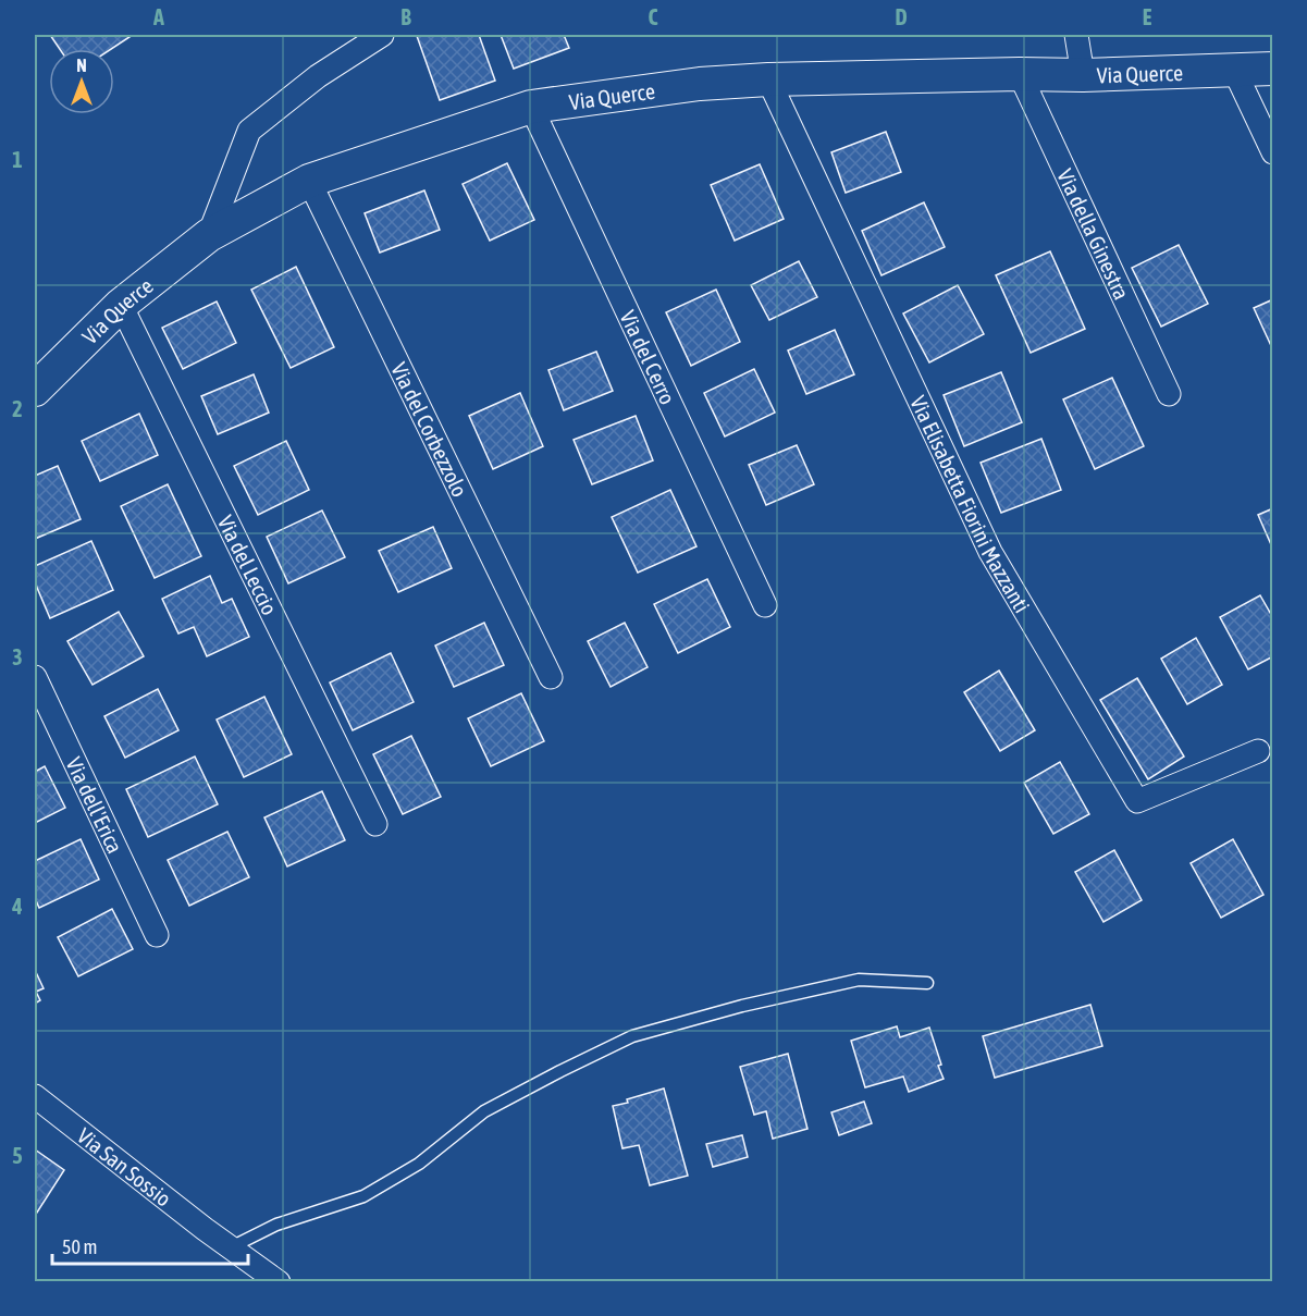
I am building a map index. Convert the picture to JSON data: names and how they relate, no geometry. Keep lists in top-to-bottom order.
{
  "streets": {
    "street": [
      "Via Querce",
      "Via della Ginestra",
      "Via del Cerro",
      "Via del Corbezzolo",
      "Via Elisabetta Fiorini Mazzanti",
      "Via del Leccio",
      "Via dell'Erica",
      "Via San Sossio"
    ]
  },
  "crossings": [
    ["Via Querce", "Via della Ginestra"],
    ["Via Querce", "Via del Cerro"],
    ["Via Querce", "Via del Corbezzolo"],
    ["Via Querce", "Via Elisabetta Fiorini Mazzanti"],
    ["Via Querce", "Via del Leccio"]
  ],
  "scale_bar": "50 m",
  "north": "top",
  "grid": {
    "columns": [
      "A",
      "B",
      "C",
      "D",
      "E"
    ],
    "rows": [
      "1",
      "2",
      "3",
      "4",
      "5"
    ]
  }
}
